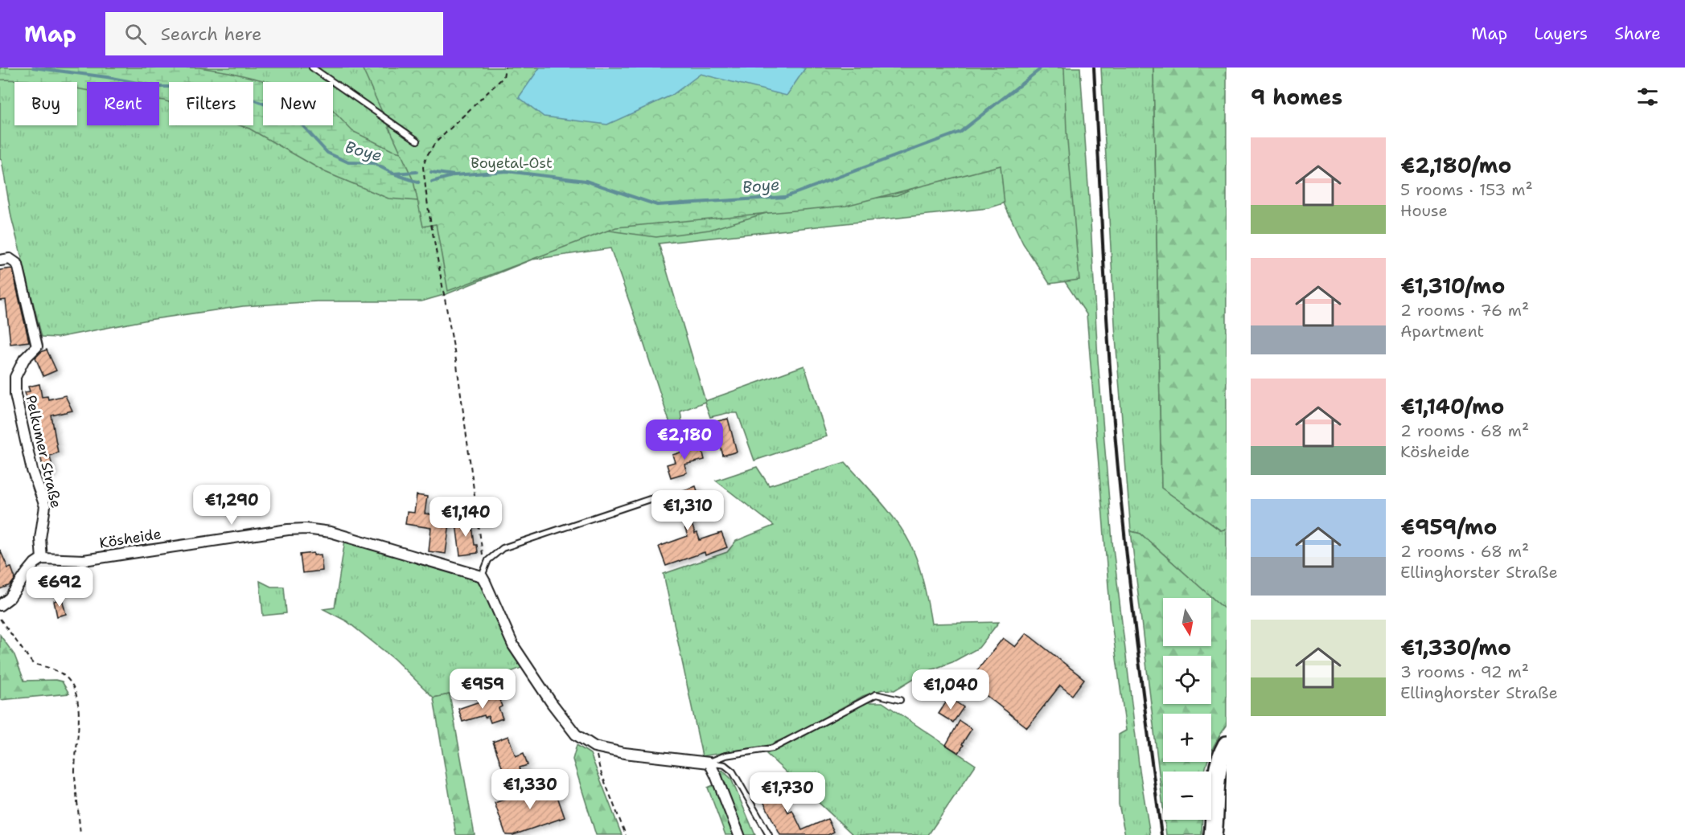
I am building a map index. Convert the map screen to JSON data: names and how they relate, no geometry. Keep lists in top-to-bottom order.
{
  "streets": {
    "street": ["Pelkumer Straße", "Kösheide"]
  },
  "crossings": [
    ["Pelkumer Straße", "Kösheide"]
  ],
  "water": ["Boye"],
  "parks": ["Boyetal-Ost"],
  "north": "bottom",
  "page": {
    "header": "Map",
    "search": "Search here",
    "nav": ["Map", "Layers", "Share"],
    "heading": "9 homes",
    "chip": [
      "Buy",
      "Rent",
      "Filters",
      "New"
    ],
    "list": [
      {
        "name": "€2,180/mo",
        "note": "5 rooms · 153 m² · House"
      },
      {
        "name": "€1,310/mo",
        "note": "2 rooms · 76 m² · Apartment"
      },
      {
        "name": "€1,140/mo",
        "note": "2 rooms · 68 m² · Kösheide"
      },
      {
        "name": "€959/mo",
        "note": "2 rooms · 68 m² · Ellinghorster Straße"
      },
      {
        "name": "€1,330/mo",
        "note": "3 rooms · 92 m² · Ellinghorster Straße"
      }
    ],
    "price": [
      "€2,180",
      "€1,290",
      "€1,310",
      "€1,140",
      "€692",
      "€959",
      "€1,040",
      "€1,330",
      "€1,730"
    ],
    "map_buttons": ["+", "−"]
  }
}
